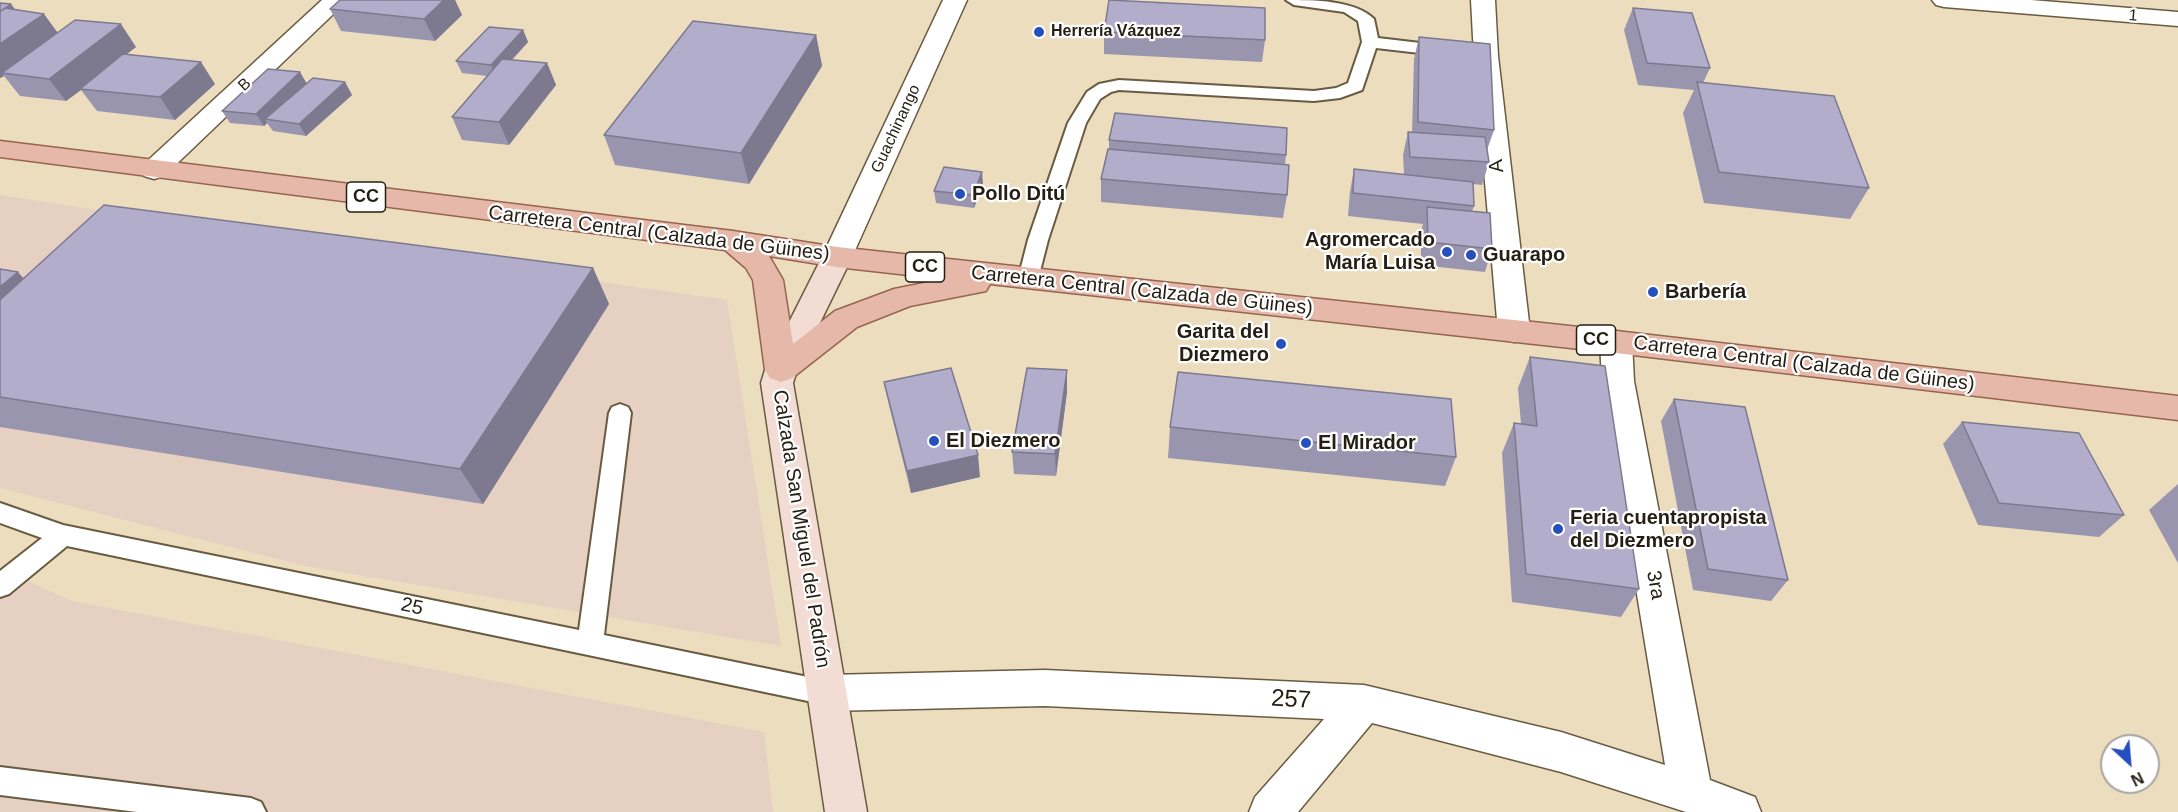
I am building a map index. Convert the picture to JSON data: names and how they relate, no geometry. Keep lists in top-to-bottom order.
{
  "streets": {
    "main road": ["CC", "Carretera Central (Calzada de Güines)", "Calzada San Miguel del Padrón"],
    "street": [
      "1",
      "B",
      "Guachinango",
      "A",
      "3ra",
      "257"
    ],
    "lane": ["25"]
  },
  "crossings": [
    ["B", "Carretera Central (Calzada de Güines)"],
    ["Guachinango", "Carretera Central (Calzada de Güines)"],
    ["Guachinango", "Calzada San Miguel del Padrón"],
    ["A", "Carretera Central (Calzada de Güines)"],
    ["Carretera Central (Calzada de Güines)", "Calzada San Miguel del Padrón"],
    ["Carretera Central (Calzada de Güines)", "3ra"],
    ["Calzada San Miguel del Padrón", "25"],
    ["Calzada San Miguel del Padrón", "257"],
    ["3ra", "257"],
    ["25", "257"]
  ],
  "places": [
    "Herrería Vázquez",
    "Pollo Ditú",
    "Agromercado María Luisa",
    "Guarapo",
    "Barbería",
    "Garita del Diezmero",
    "El Diezmero",
    "El Mirador",
    "Feria cuentapropista del Diezmero"
  ],
  "north": "bottom right"
}
